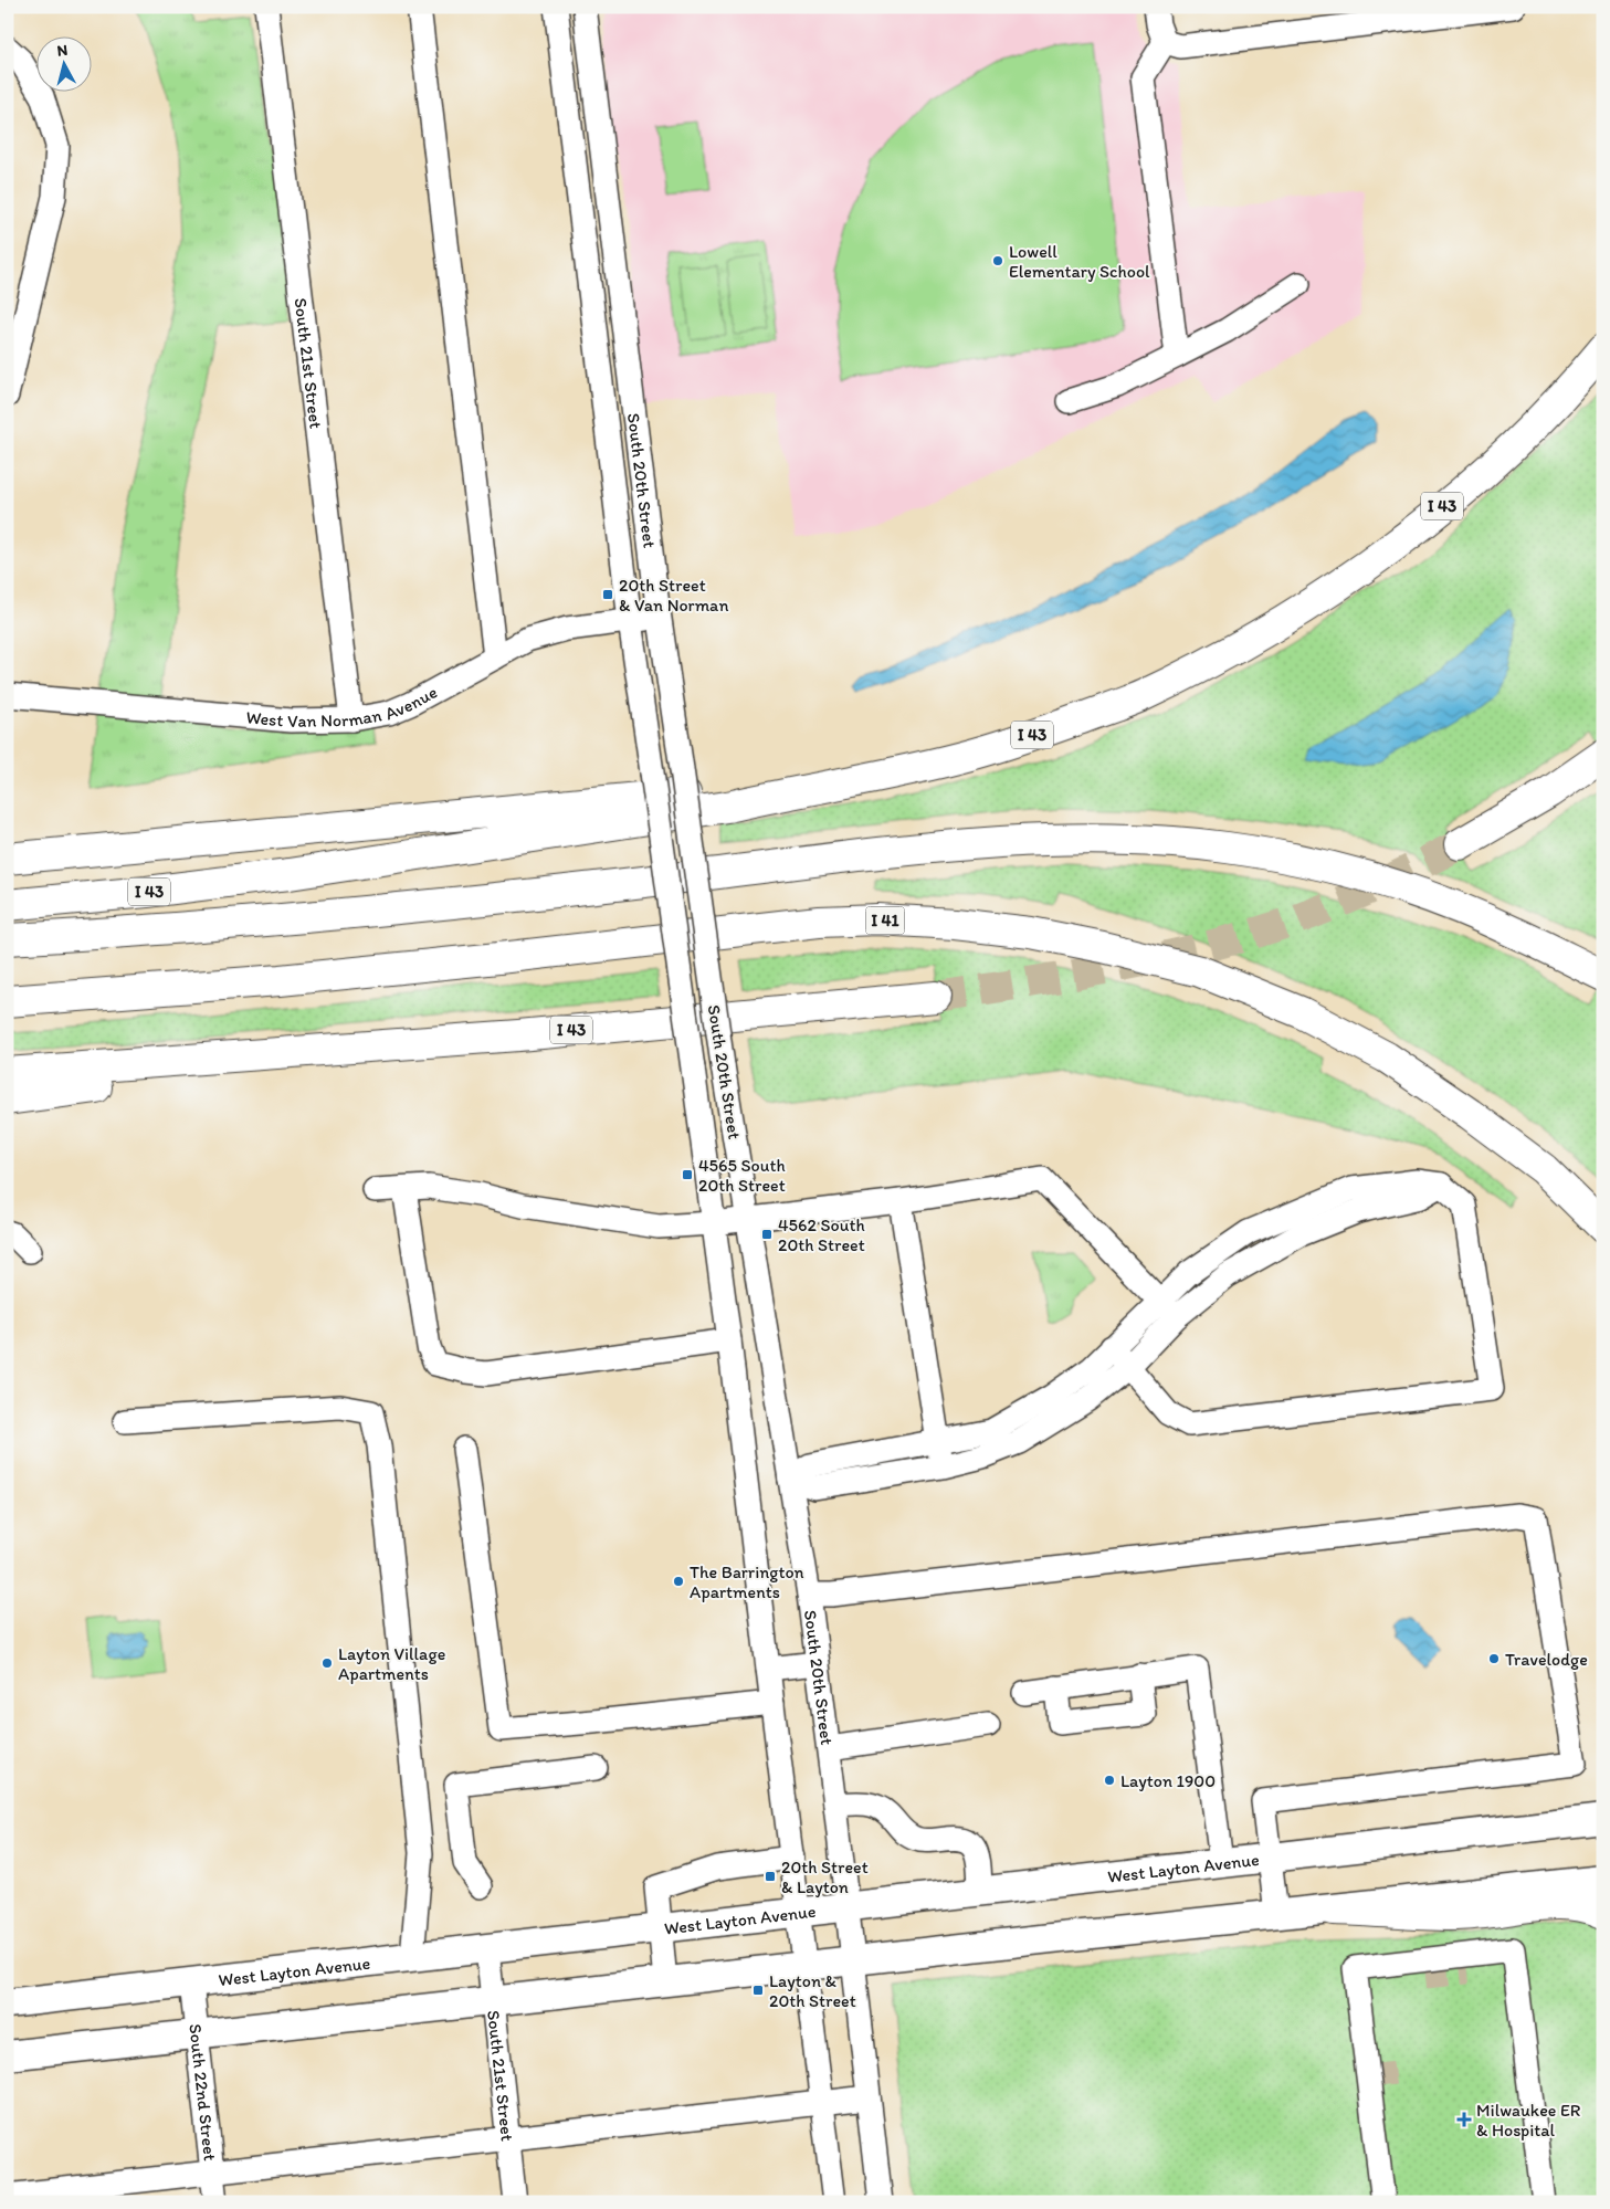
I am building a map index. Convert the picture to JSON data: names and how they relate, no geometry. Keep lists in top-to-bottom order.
{
  "streets": {
    "highway": ["I 43", "I 41"],
    "main road": ["West Layton Avenue"],
    "street": [
      "South 21st Street",
      "South 20th Street",
      "West Van Norman Avenue",
      "South 22nd Street"
    ]
  },
  "crossings": [
    ["South 21st Street", "West Van Norman Avenue"],
    ["South 21st Street", "West Layton Avenue"],
    ["South 20th Street", "West Van Norman Avenue"],
    ["South 20th Street", "West Layton Avenue"],
    ["West Layton Avenue", "South 22nd Street"]
  ],
  "places": {
    "other": [
      "Lowell Elementary School",
      "The Barrington Apartments",
      "Travelodge",
      "Layton Village Apartments",
      "Layton 1900"
    ],
    "transit": [
      "20th Street & Van Norman",
      "4565 South 20th Street",
      "4562 South 20th Street",
      "20th Street & Layton",
      "Layton & 20th Street"
    ],
    "health": ["Milwaukee ER & Hospital"]
  },
  "north": "top"
}
